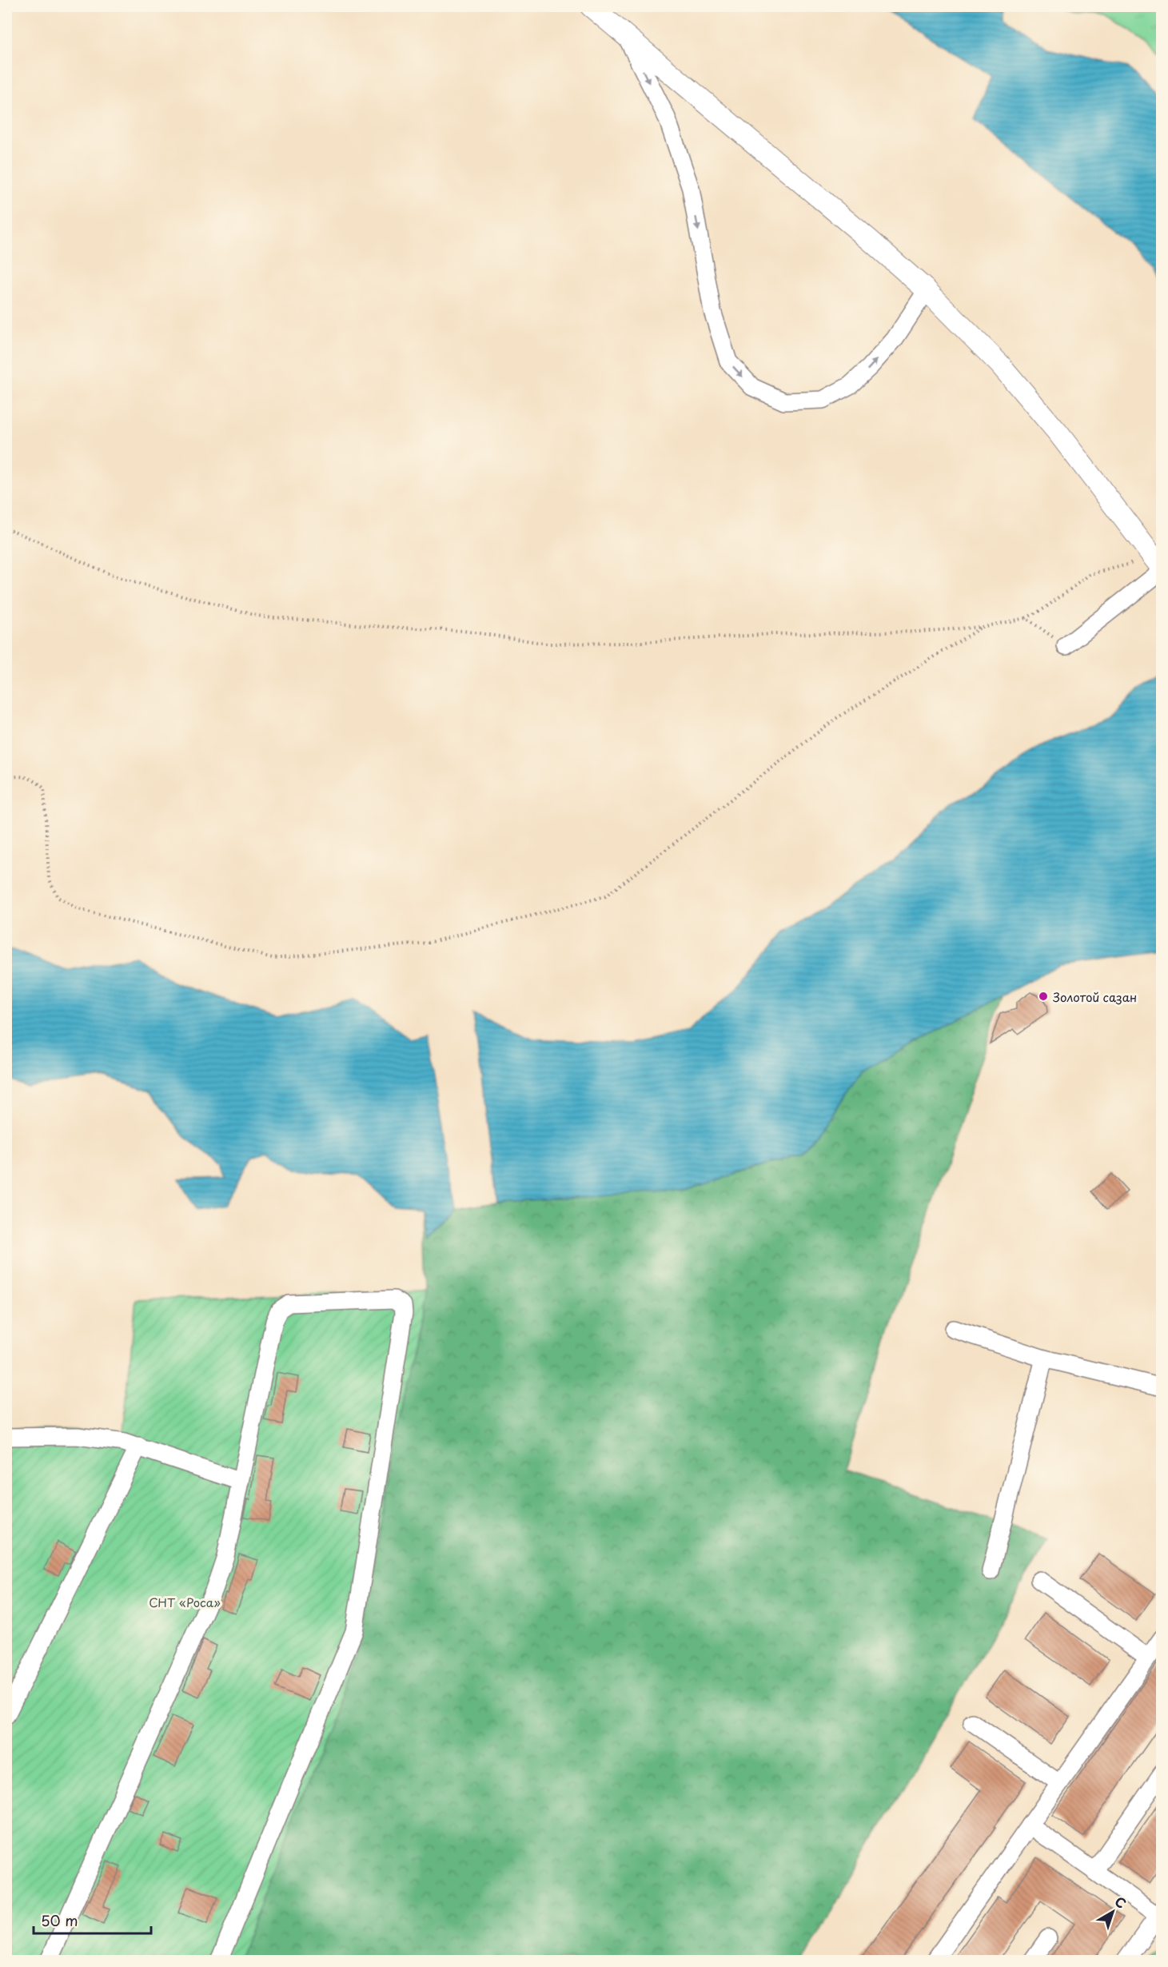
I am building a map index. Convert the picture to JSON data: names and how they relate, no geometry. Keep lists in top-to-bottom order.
{
  "parks": ["СНТ «Роса»"],
  "places": ["Золотой сазан"],
  "scale_bar": "50 m",
  "north": "top right"
}
